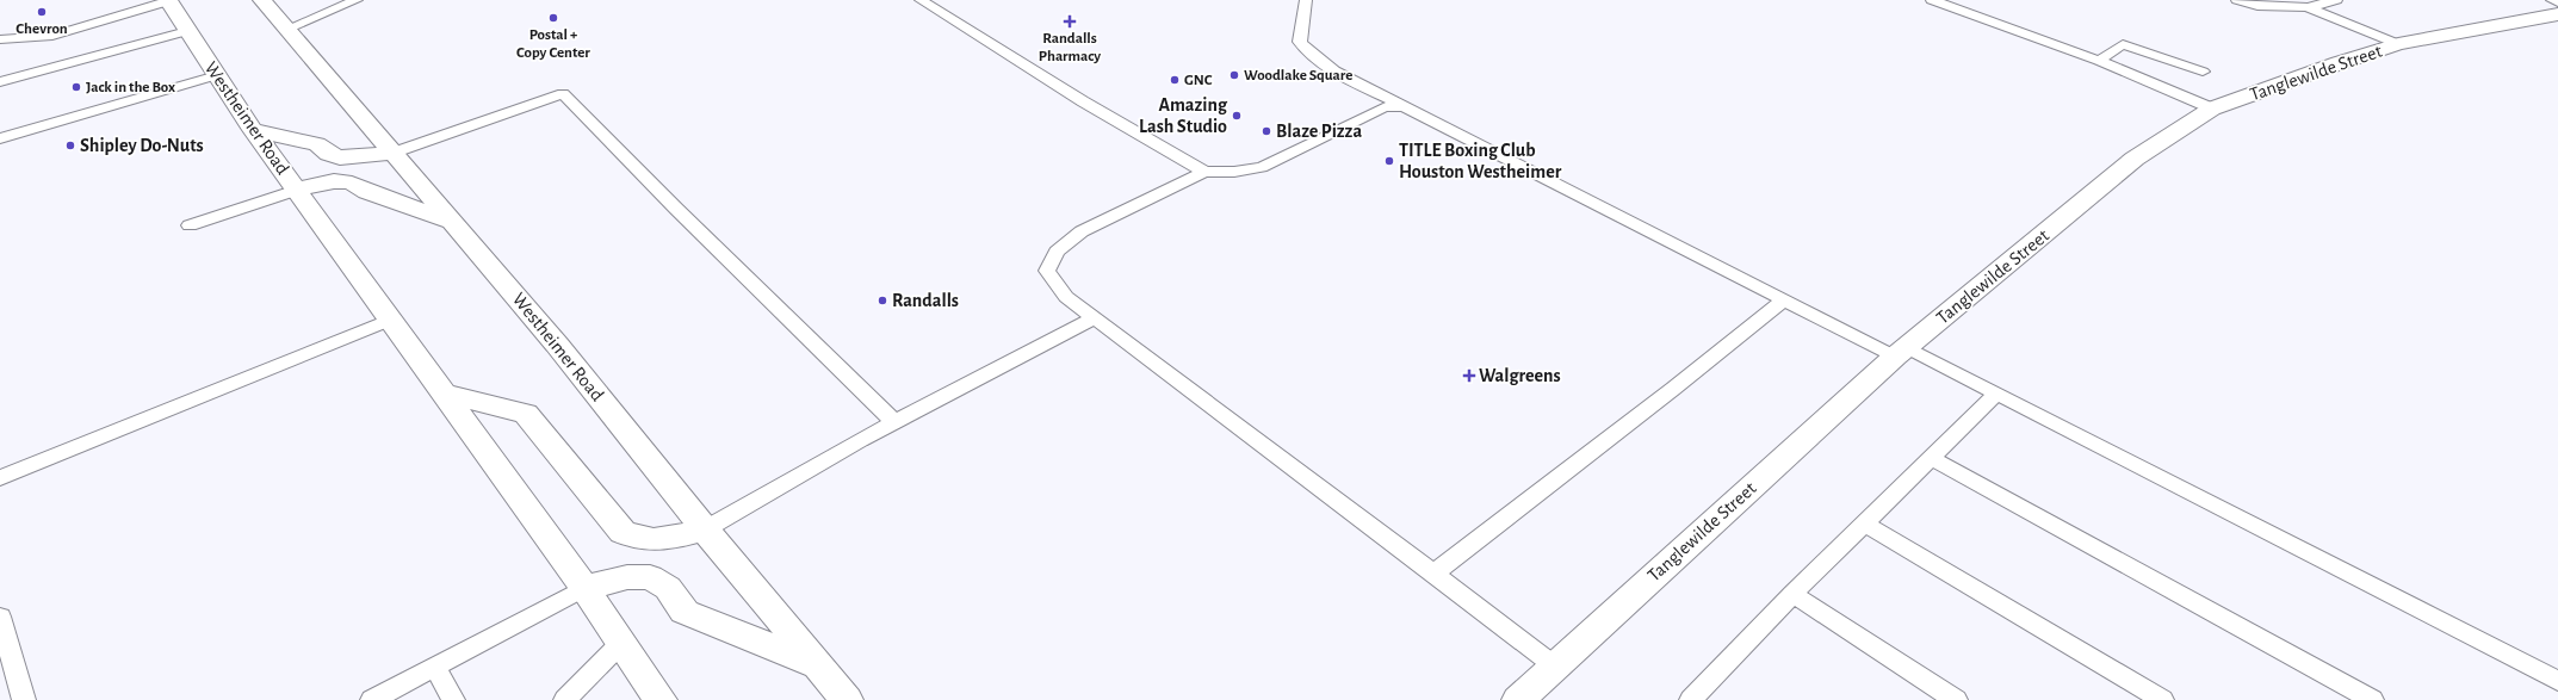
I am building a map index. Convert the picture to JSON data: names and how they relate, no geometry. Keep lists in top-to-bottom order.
{
  "streets": {
    "main road": ["Tanglewilde Street", "Westheimer Road"]
  },
  "places": {
    "other": [
      "Chevron",
      "Postal + Copy Center",
      "Woodlake Square",
      "GNC",
      "Jack in the Box",
      "Amazing Lash Studio",
      "Blaze Pizza",
      "Shipley Do-Nuts",
      "TITLE Boxing Club Houston Westheimer",
      "Randalls"
    ],
    "health": ["Randalls Pharmacy", "Walgreens"]
  }
}
